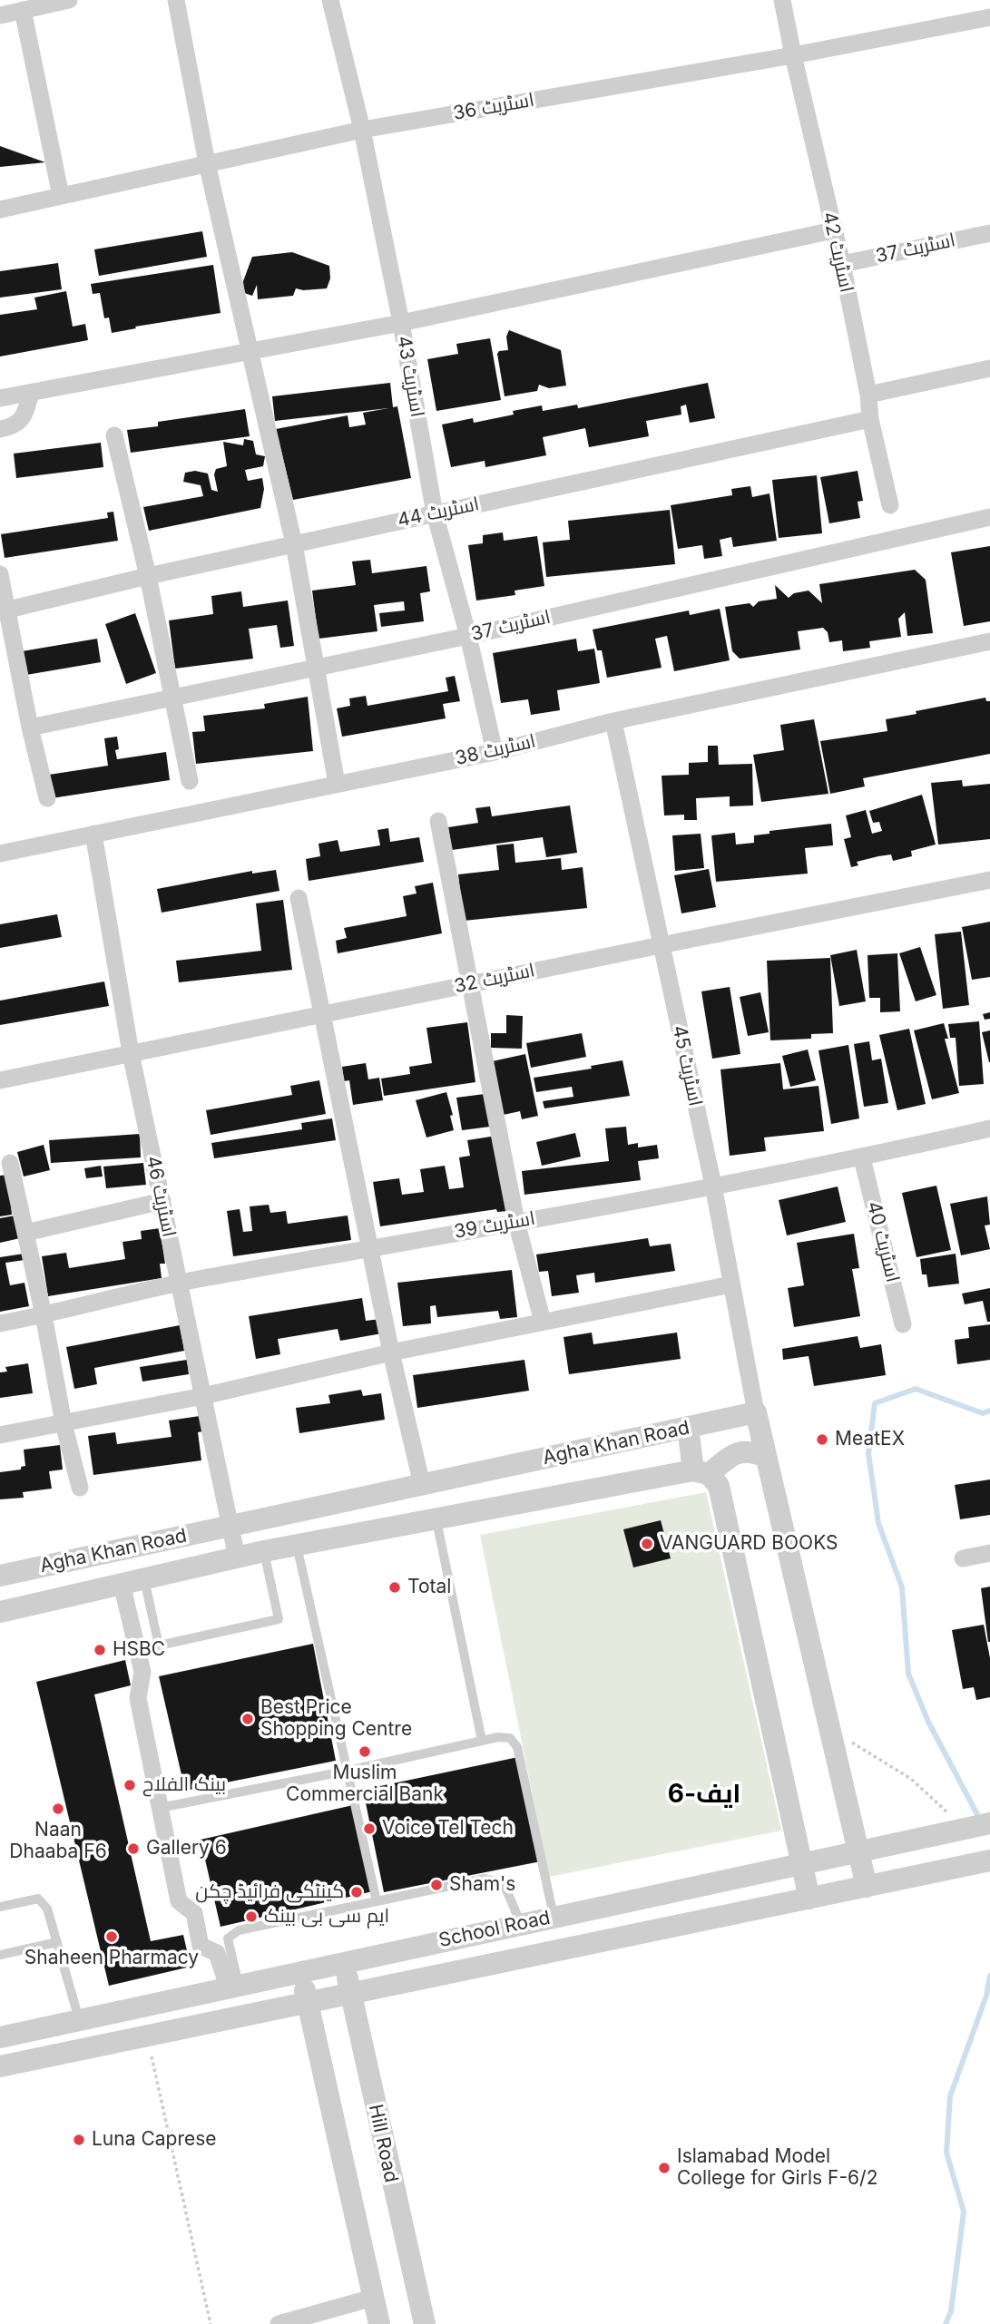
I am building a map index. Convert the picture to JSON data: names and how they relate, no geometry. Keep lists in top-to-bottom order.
{
  "streets": {
    "street": [
      "اسٹریٹ 36",
      "اسٹریٹ 37",
      "اسٹریٹ 42",
      "اسٹریٹ 43",
      "اسٹریٹ 44",
      "اسٹریٹ 38",
      "اسٹریٹ 32",
      "اسٹریٹ 45",
      "اسٹریٹ 46",
      "اسٹریٹ 39",
      "اسٹریٹ 40",
      "Agha Khan Road",
      "School Road",
      "Hill Road"
    ]
  },
  "crossings": [
    ["اسٹریٹ 36", "اسٹریٹ 42"],
    ["اسٹریٹ 36", "اسٹریٹ 43"],
    ["اسٹریٹ 37", "اسٹریٹ 42"],
    ["اسٹریٹ 37", "اسٹریٹ 43"],
    ["اسٹریٹ 42", "اسٹریٹ 44"],
    ["اسٹریٹ 43", "اسٹریٹ 44"],
    ["اسٹریٹ 43", "اسٹریٹ 38"],
    ["اسٹریٹ 38", "اسٹریٹ 45"],
    ["اسٹریٹ 38", "اسٹریٹ 46"],
    ["اسٹریٹ 32", "اسٹریٹ 45"],
    ["اسٹریٹ 32", "اسٹریٹ 46"],
    ["اسٹریٹ 45", "اسٹریٹ 39"],
    ["اسٹریٹ 45", "Agha Khan Road"],
    ["اسٹریٹ 46", "اسٹریٹ 39"],
    ["اسٹریٹ 46", "Agha Khan Road"],
    ["اسٹریٹ 39", "اسٹریٹ 40"],
    ["School Road", "Hill Road"]
  ],
  "districts": ["ایف-6"],
  "places": [
    "MeatEX",
    "VANGUARD BOOKS",
    "Total",
    "HSBC",
    "Best Price Shopping Centre",
    "Muslim Commercial Bank",
    "بینک الفلاح",
    "Naan Dhaaba F6",
    "Voice Tel Tech",
    "Gallery 6",
    "Sham's",
    "کینٹکی فرائیڈ چکن",
    "ایم سی بی بینک",
    "Shaheen Pharmacy",
    "Luna Caprese",
    "Islamabad Model College for Girls F-6/2"
  ]
}
